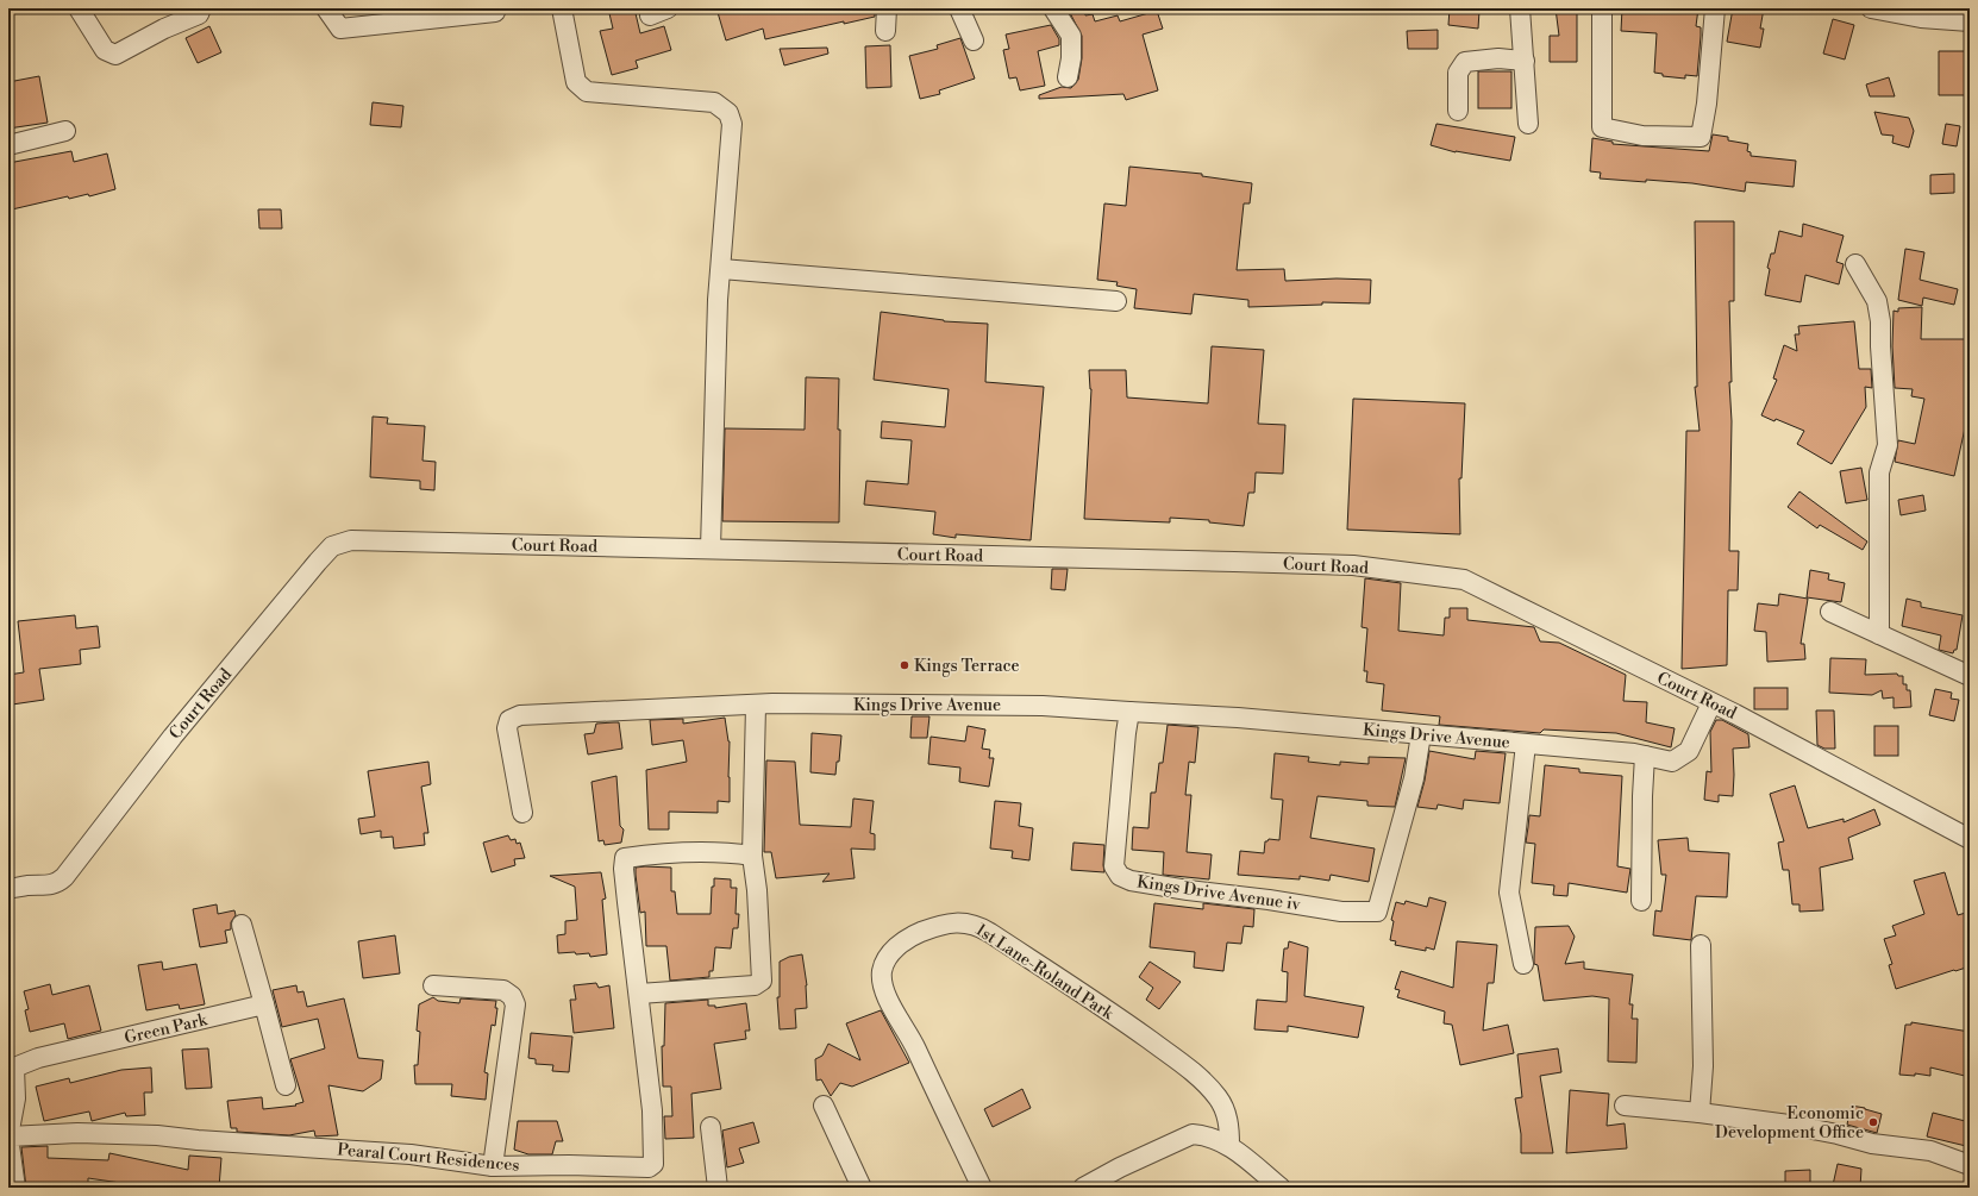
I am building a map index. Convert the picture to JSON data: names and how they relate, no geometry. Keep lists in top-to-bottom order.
{
  "streets": {
    "street": [
      "Court Road",
      "Kings Drive Avenue",
      "Kings Drive Avenue iv",
      "1st Lane-Roland Park",
      "Green Park",
      "Pearal Court Residences"
    ]
  },
  "crossings": [
    ["Court Road", "Kings Drive Avenue"],
    ["Kings Drive Avenue", "Kings Drive Avenue iv"],
    ["Green Park", "Pearal Court Residences"]
  ],
  "places": ["Kings Terrace", "Economic Development Office"]
}
